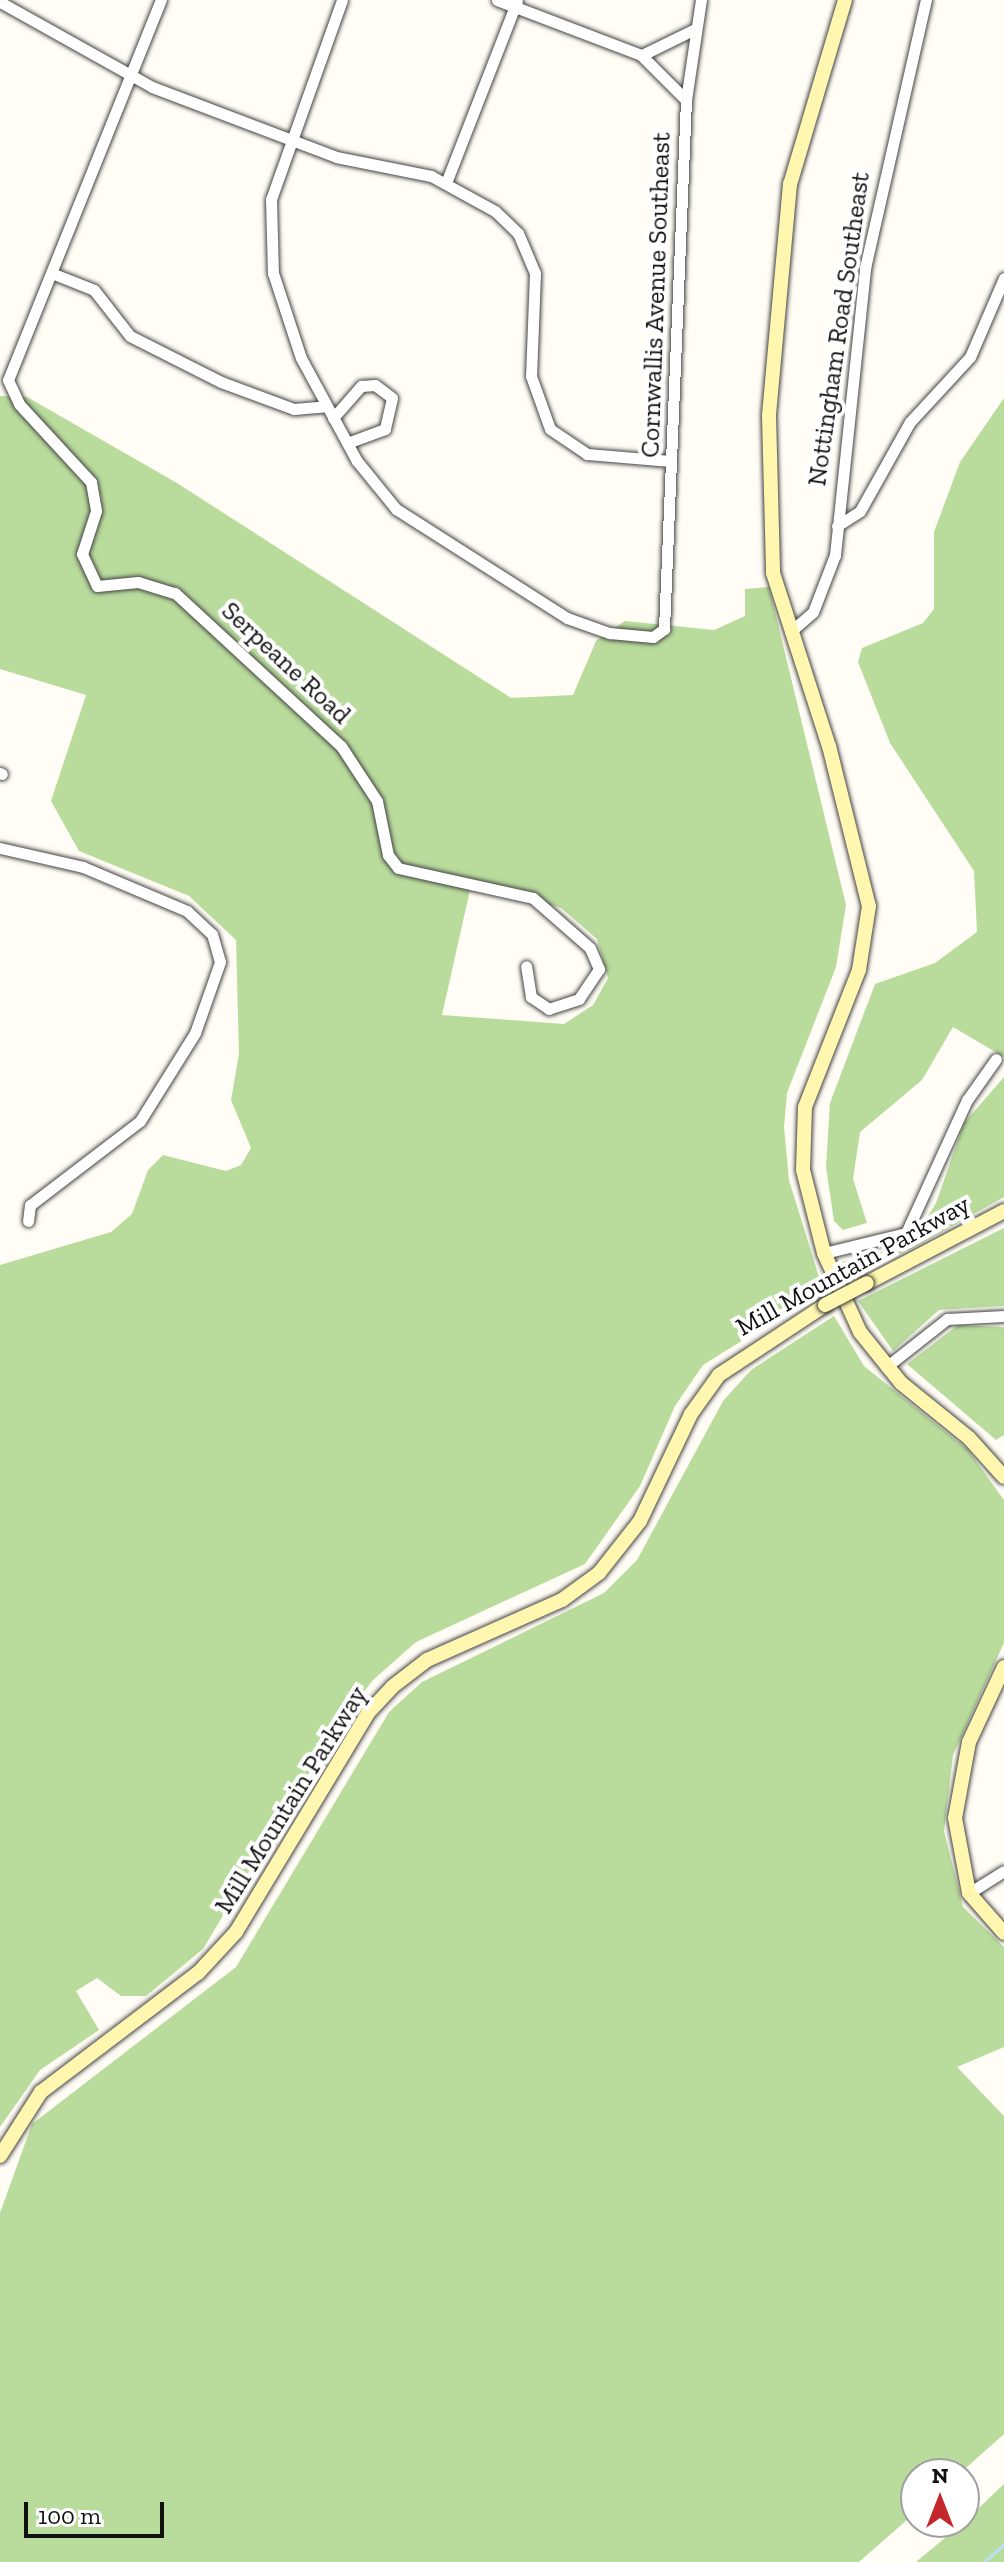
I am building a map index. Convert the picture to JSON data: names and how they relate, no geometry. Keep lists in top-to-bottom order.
{
  "streets": {
    "street": [
      "Cornwallis Avenue Southeast",
      "Nottingham Road Southeast",
      "Serpeane Road",
      "Mill Mountain Parkway"
    ]
  },
  "scale_bar": "100 m",
  "north": "top"
}
